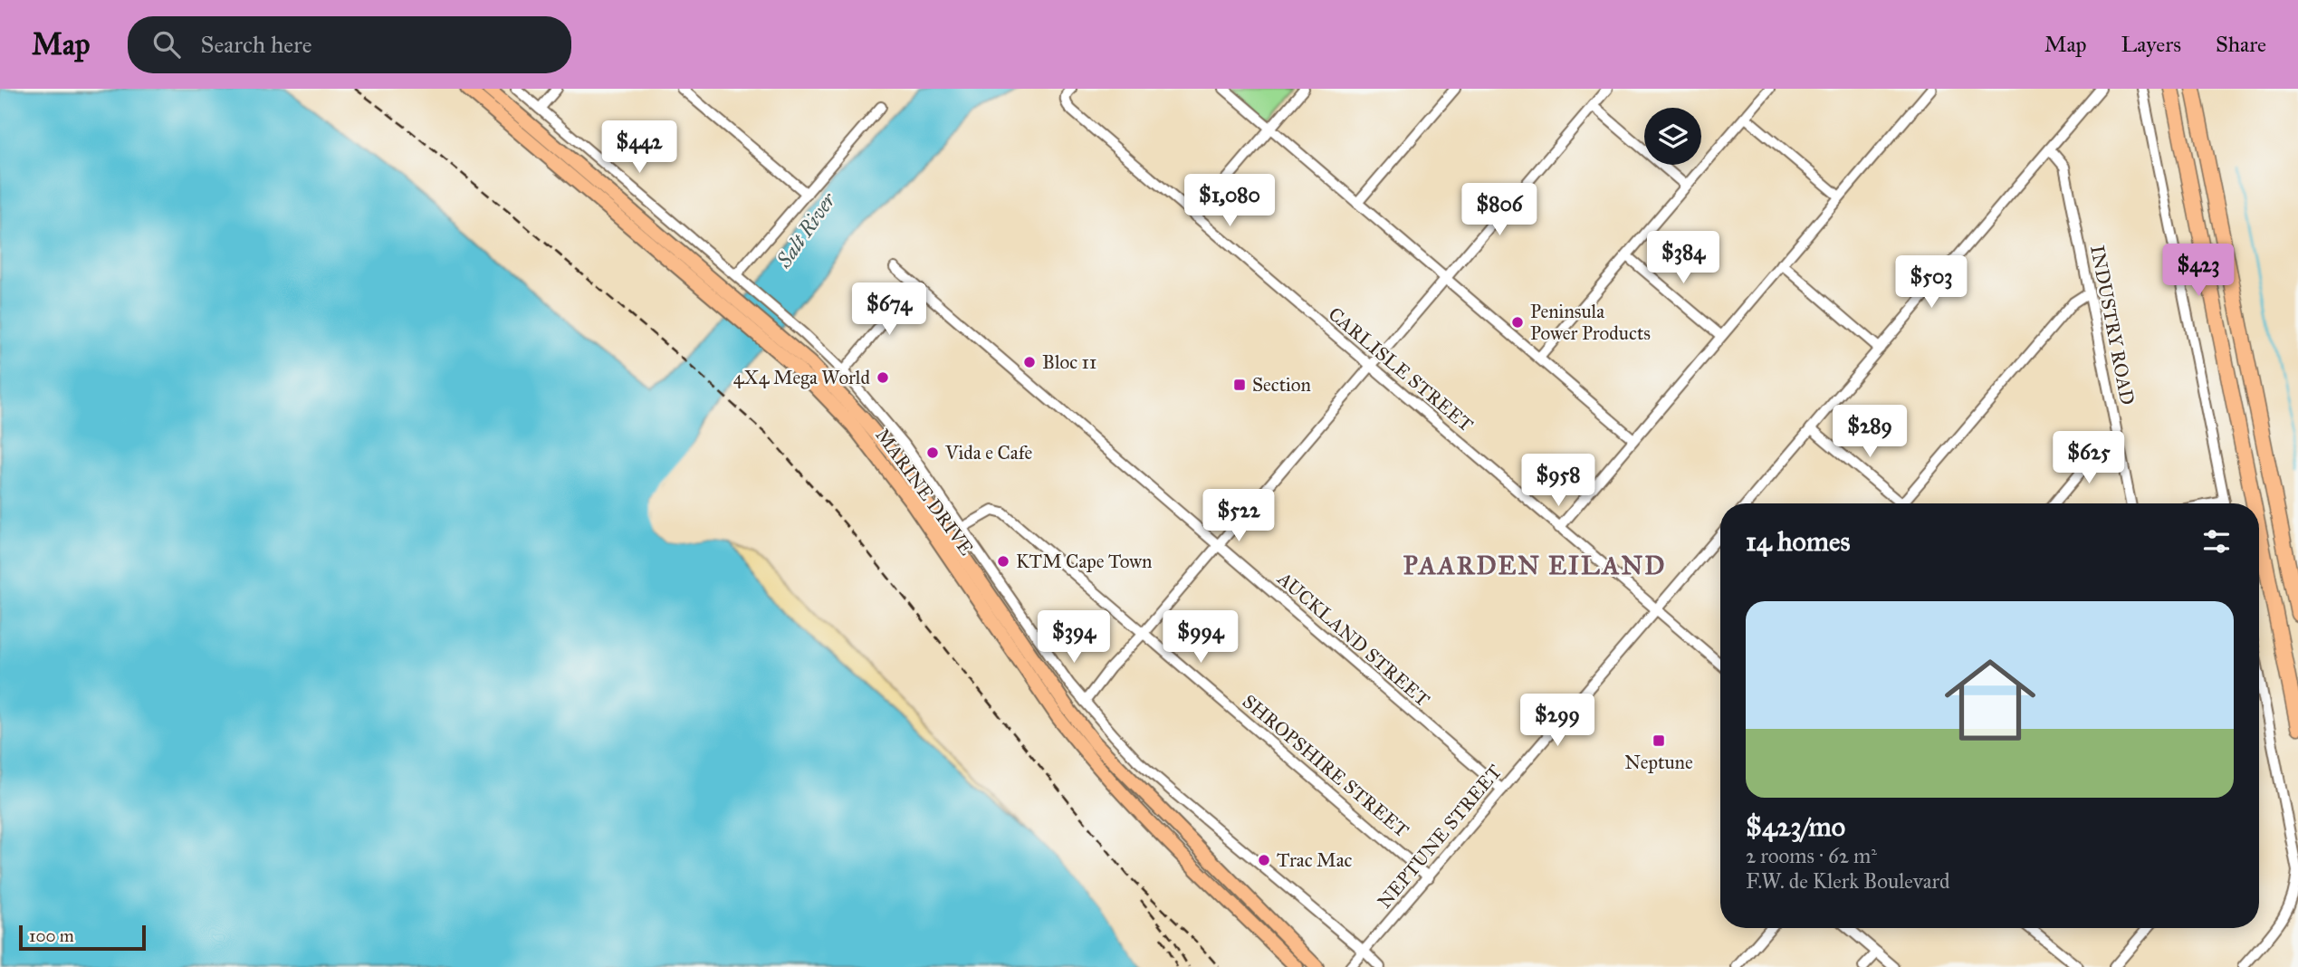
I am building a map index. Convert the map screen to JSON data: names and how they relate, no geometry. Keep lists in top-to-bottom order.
{
  "streets": {
    "main road": ["MARINE DRIVE"],
    "street": [
      "INDUSTRY ROAD",
      "CARLISLE STREET",
      "AUCKLAND STREET",
      "SHROPSHIRE STREET",
      "NEPTUNE STREET"
    ]
  },
  "crossings": [
    ["CARLISLE STREET", "NEPTUNE STREET"],
    ["AUCKLAND STREET", "NEPTUNE STREET"],
    ["SHROPSHIRE STREET", "NEPTUNE STREET"]
  ],
  "districts": ["PAARDEN EILAND"],
  "water": ["Salt River"],
  "places": {
    "other": [
      "Peninsula Power Products",
      "Bloc 11",
      "4X4 Mega World",
      "Vida e Cafe",
      "KTM Cape Town",
      "Trac Mac"
    ],
    "transit": ["Section", "Neptune"]
  },
  "scale_bar": "100 m",
  "page": {
    "header": "Map",
    "search": "Search here",
    "nav": ["Map", "Layers", "Share"],
    "price": [
      "$442",
      "$1,080",
      "$806",
      "$384",
      "$423",
      "$503",
      "$674",
      "$289",
      "$625",
      "$958",
      "$522",
      "$394",
      "$994",
      "$299"
    ],
    "heading": "14 homes",
    "list": [
      {
        "name": "$423/mo",
        "note": "2 rooms · 62 m² · F.W. de Klerk Boulevard"
      }
    ],
    "scale": "100 m"
  }
}
